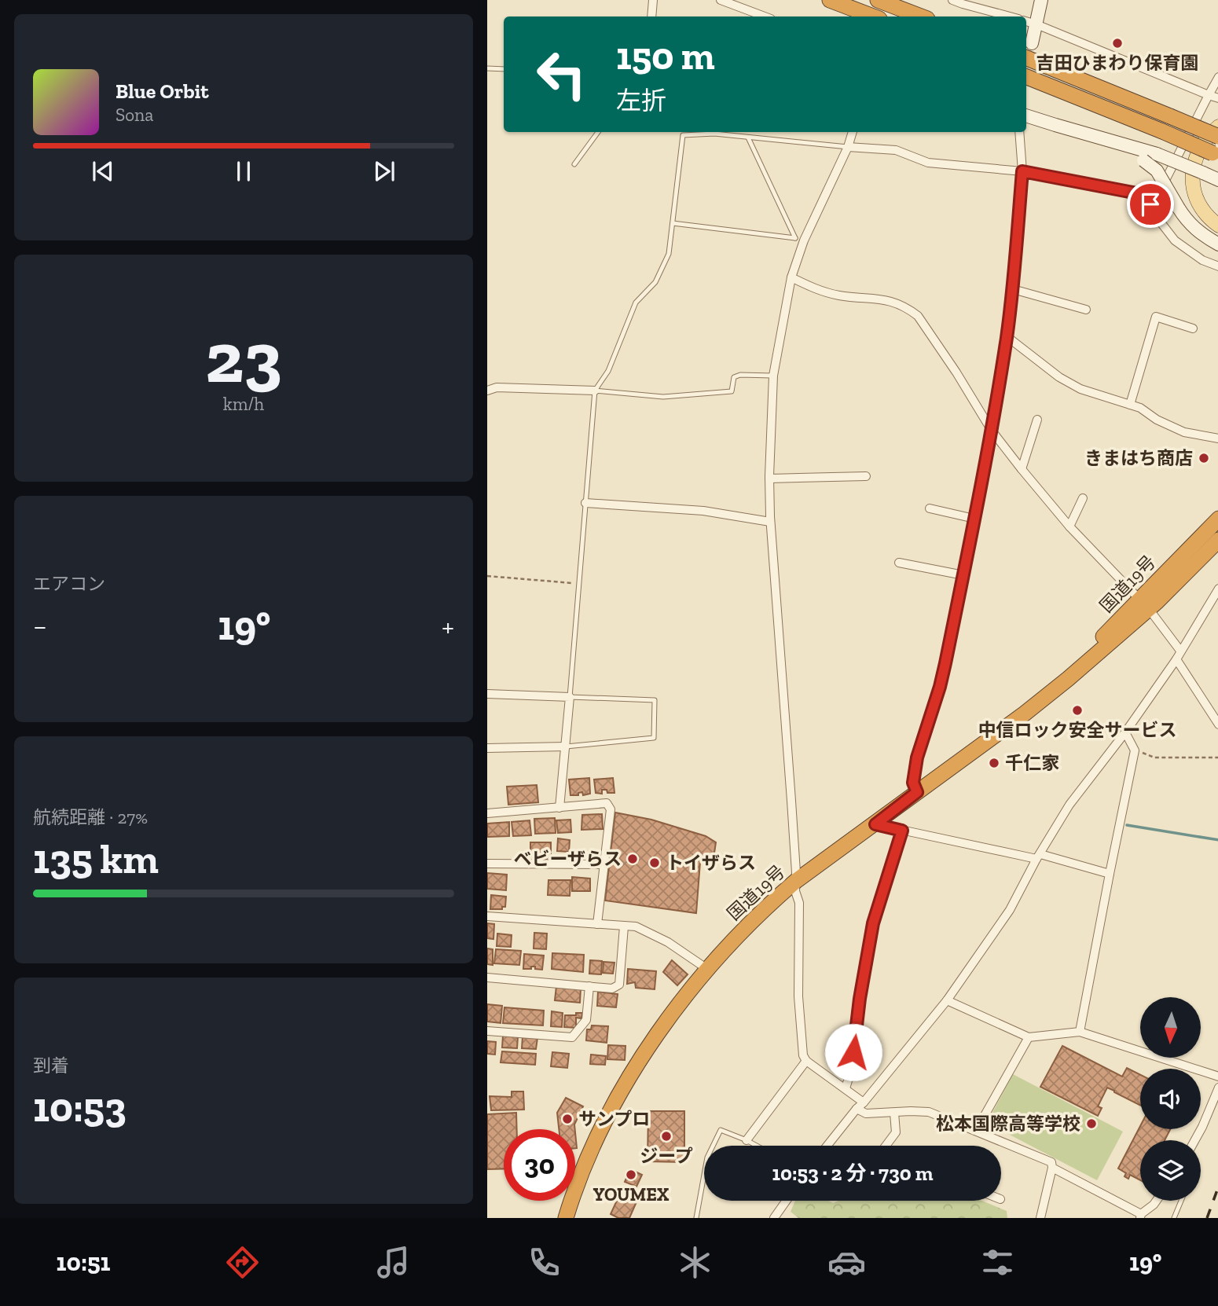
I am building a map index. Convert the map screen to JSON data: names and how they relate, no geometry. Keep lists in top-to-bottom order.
{
  "streets": {
    "highway": ["国道19号"]
  },
  "places": [
    "吉田ひまわり保育園",
    "きまはち商店",
    "中信ロック安全サービス",
    "千仁家",
    "ベビーザらス",
    "トイザらス",
    "サンプロ",
    "松本国際高等学校",
    "ジープ",
    "YOUMEX"
  ],
  "north": "bottom",
  "page": {
    "turn": ["150 m", "左折"],
    "song": ["Blue Orbit", "Sona"],
    "tile": [
      ["23", "km/h"],
      "エアコン",
      ["航続距離 · 27%", "135 km"],
      ["到着", "10:53"]
    ],
    "heat": ["−", "19°", "+"],
    "limit": "30",
    "trip": "10:53 · 2 分 · 730 m",
    "tabs": ["10:51", "19°"]
  }
}
